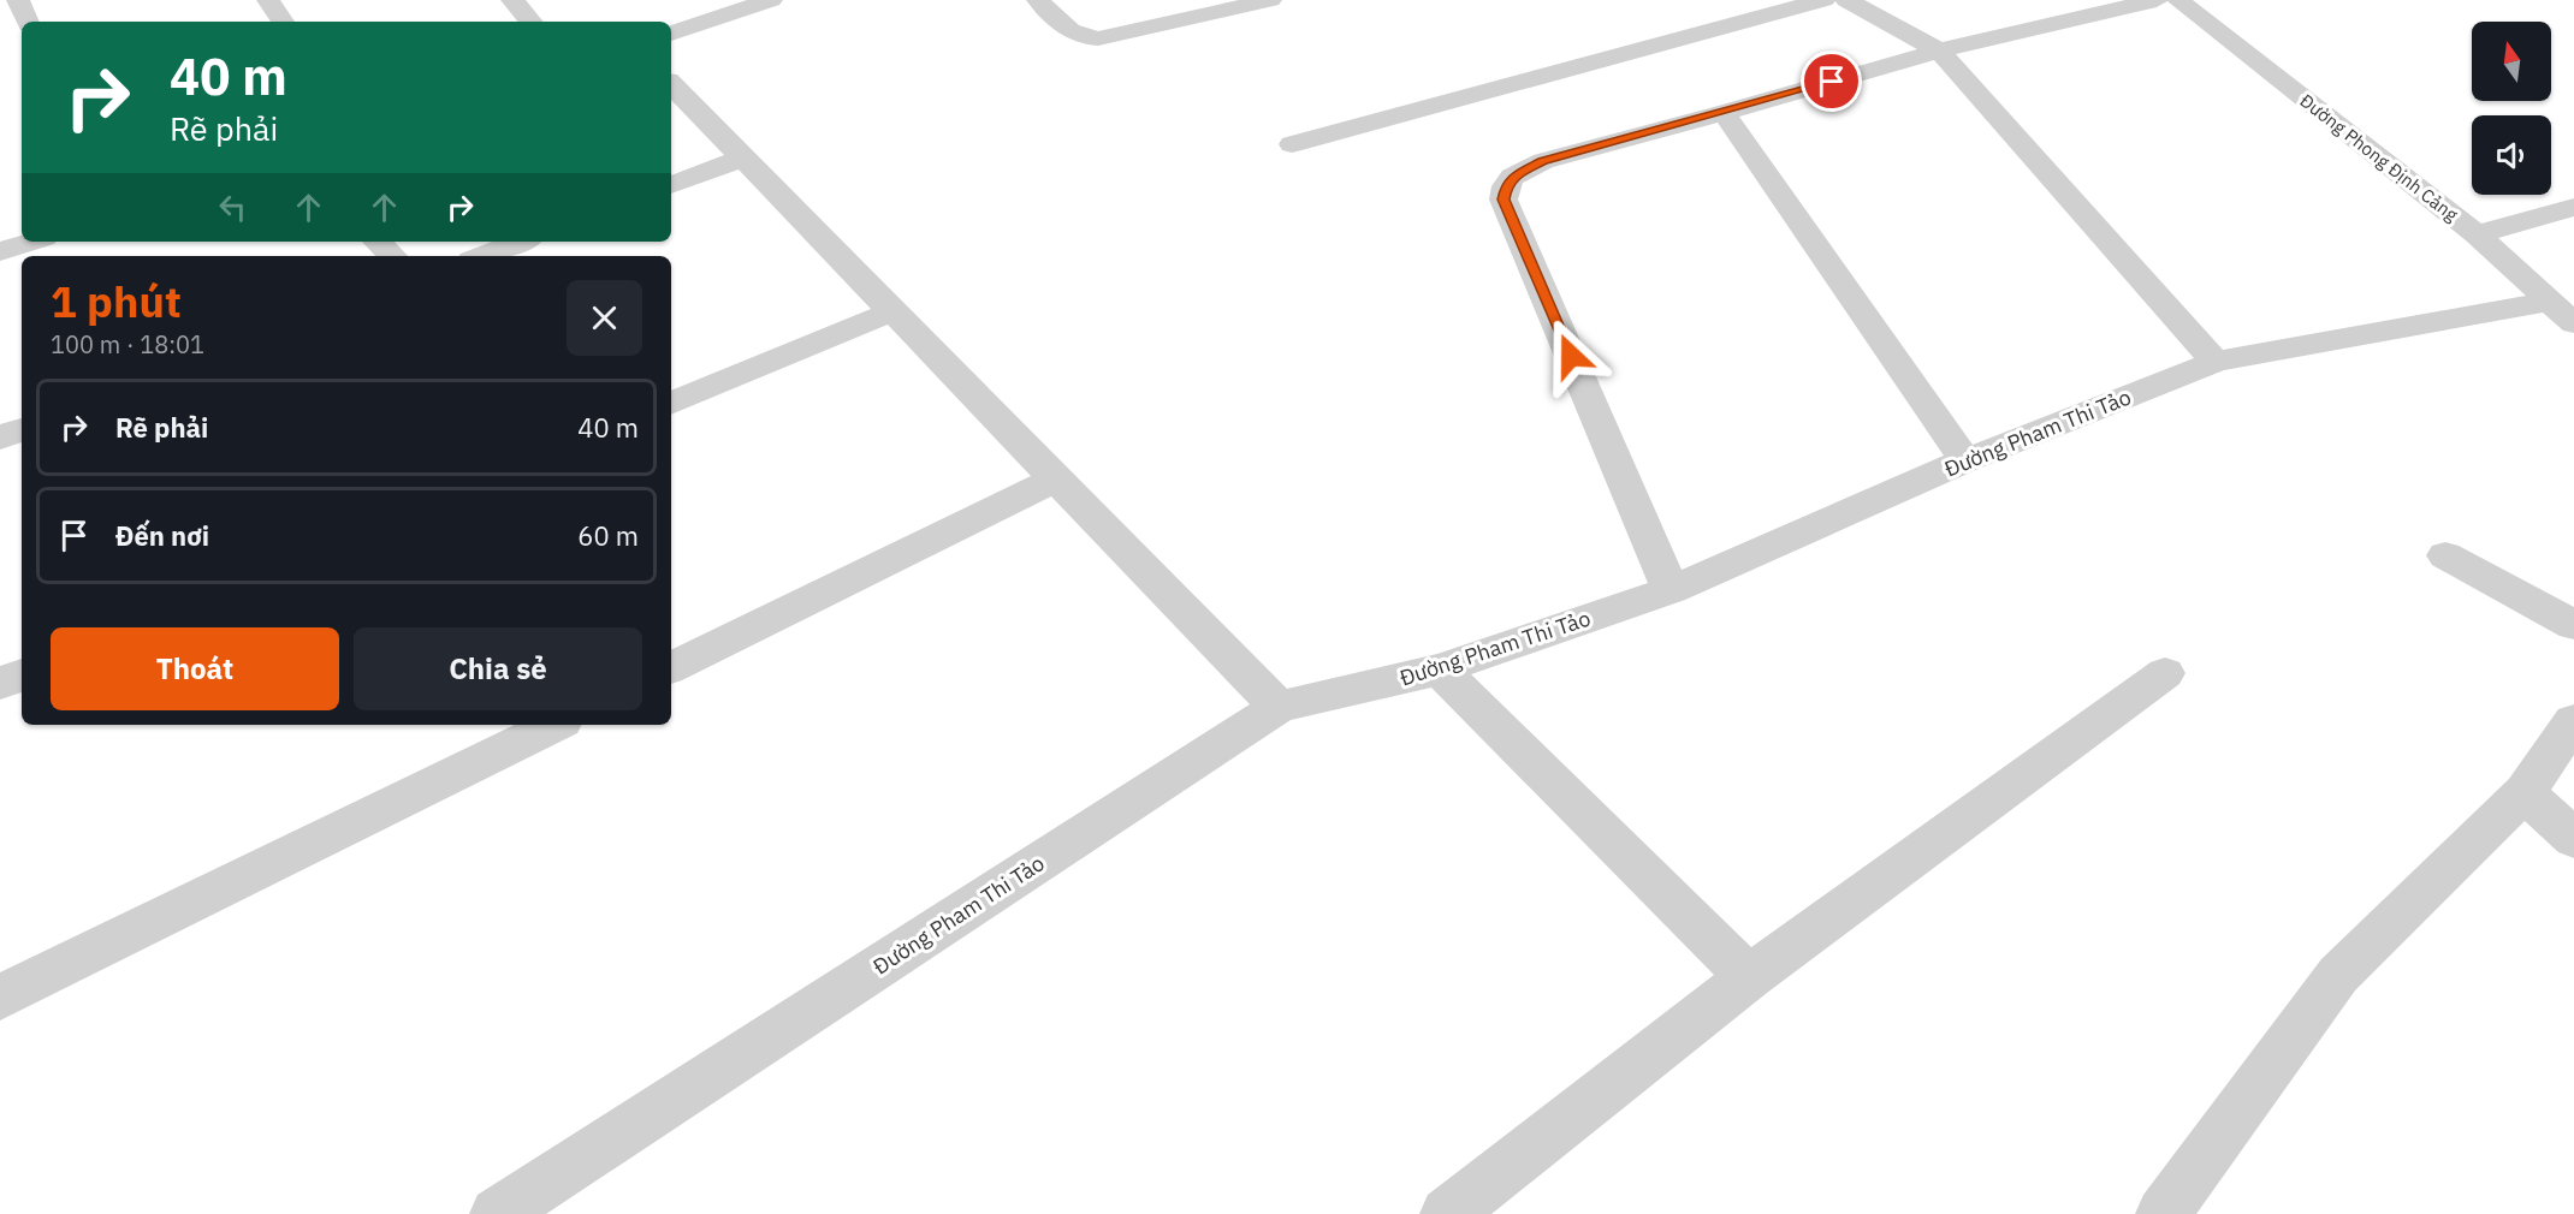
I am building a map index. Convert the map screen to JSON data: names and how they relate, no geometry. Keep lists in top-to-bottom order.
{
  "streets": {
    "street": ["Đường Phong Định Cảng", "Đường Pham Thi Tảo"]
  },
  "crossings": [
    ["Đường Phong Định Cảng", "Đường Pham Thi Tảo"]
  ],
  "north": "top",
  "page": {
    "turn": ["40 m", "Rẽ phải"],
    "heading": ["1 phút", "100 m · 18:01"],
    "list": [
      {
        "name": "Rẽ phải",
        "value": "40 m"
      },
      {
        "name": "Đến nơi",
        "value": "60 m"
      }
    ],
    "buttons": ["Thoát", "Chia sẻ"]
  }
}
